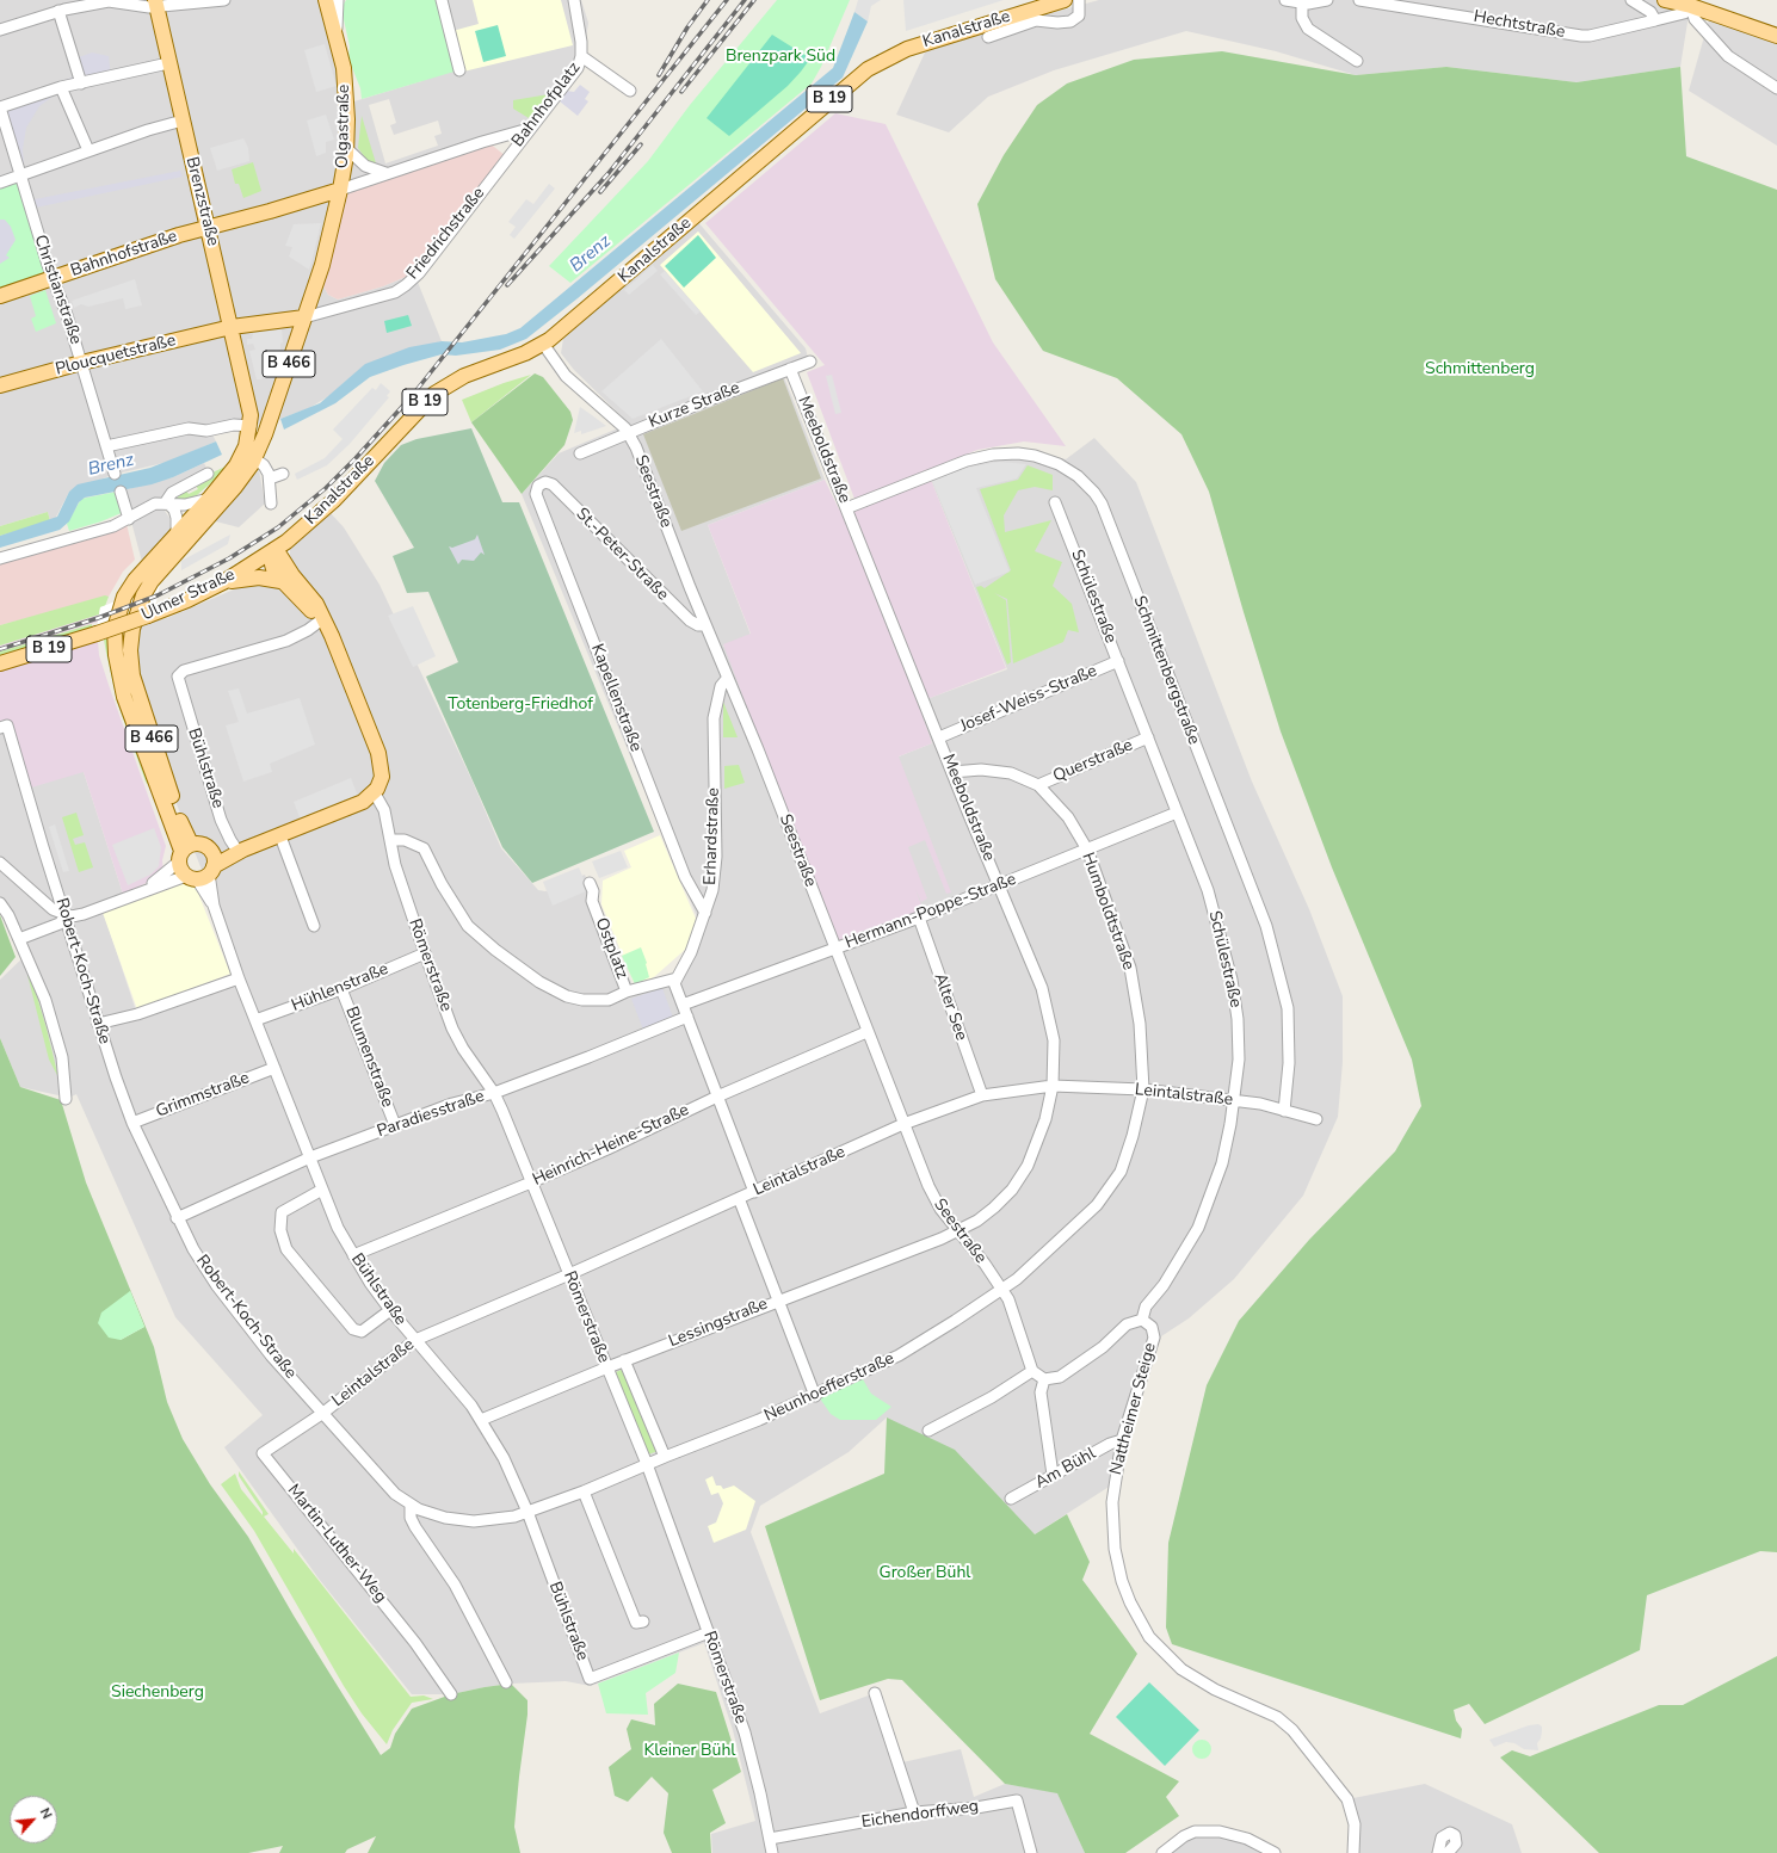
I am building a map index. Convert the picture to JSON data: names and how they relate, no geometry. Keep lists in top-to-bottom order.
{
  "streets": {
    "main road": [
      "Kanalstraße",
      "B 19",
      "Olgastraße",
      "Brenzstraße",
      "Friedrichstraße",
      "Bahnhofstraße",
      "Ploucquetstraße",
      "B 466",
      "Ulmer Straße"
    ],
    "street": [
      "Hechtstraße",
      "Bahnhofplatz",
      "Christianstraße",
      "Kurze Straße",
      "Meeboldstraße",
      "Seestraße",
      "St.-Peter-Straße",
      "Schülestraße",
      "Schmittenbergstraße",
      "Kapellenstraße",
      "Josef-Weiss-Straße",
      "Querstraße",
      "Bühlstraße",
      "Erhardstraße",
      "Hermann-Poppe-Straße",
      "Humboldtstraße",
      "Ostplatz",
      "Römerstraße",
      "Robert-Koch-Straße",
      "Hühlenstraße",
      "Alter See",
      "Blumenstraße",
      "Grimmstraße",
      "Leintalstraße",
      "Paradiesstraße",
      "Heinrich-Heine-Straße",
      "Lessingstraße",
      "Neunhoefferstraße",
      "Nattheimer Steige",
      "Am Bühl",
      "Martin-Luther-Weg",
      "Eichendorffweg"
    ]
  },
  "crossings": [
    ["Kanalstraße", "Seestraße"],
    ["Kanalstraße", "Ulmer Straße"],
    ["Bahnhofplatz", "Friedrichstraße"],
    ["Bahnhofplatz", "Bahnhofstraße"],
    ["Olgastraße", "Bahnhofstraße"],
    ["Olgastraße", "B 466"],
    ["Brenzstraße", "Friedrichstraße"],
    ["Brenzstraße", "Bahnhofstraße"],
    ["Brenzstraße", "Ploucquetstraße"],
    ["Brenzstraße", "B 466"],
    ["Friedrichstraße", "Ploucquetstraße"],
    ["Friedrichstraße", "B 466"],
    ["Bahnhofstraße", "Christianstraße"],
    ["Bahnhofstraße", "B 466"],
    ["Christianstraße", "Ploucquetstraße"],
    ["B 466", "Bühlstraße"],
    ["Kurze Straße", "Meeboldstraße"],
    ["Kurze Straße", "Seestraße"],
    ["Meeboldstraße", "Seestraße"],
    ["Meeboldstraße", "Schmittenbergstraße"],
    ["Meeboldstraße", "Josef-Weiss-Straße"],
    ["Meeboldstraße", "Hermann-Poppe-Straße"],
    ["Meeboldstraße", "Humboldtstraße"],
    ["Meeboldstraße", "Leintalstraße"],
    ["Meeboldstraße", "Lessingstraße"],
    ["Seestraße", "St.-Peter-Straße"],
    ["Seestraße", "Erhardstraße"],
    ["Seestraße", "Hermann-Poppe-Straße"],
    ["Seestraße", "Humboldtstraße"],
    ["Seestraße", "Leintalstraße"],
    ["Seestraße", "Heinrich-Heine-Straße"],
    ["Seestraße", "Lessingstraße"],
    ["Seestraße", "Neunhoefferstraße"],
    ["St.-Peter-Straße", "Kapellenstraße"],
    ["Schülestraße", "Josef-Weiss-Straße"],
    ["Schülestraße", "Querstraße"],
    ["Schülestraße", "Hermann-Poppe-Straße"],
    ["Schülestraße", "Leintalstraße"],
    ["Schülestraße", "Nattheimer Steige"],
    ["Schmittenbergstraße", "Leintalstraße"],
    ["Kapellenstraße", "Erhardstraße"],
    ["Querstraße", "Humboldtstraße"],
    ["Bühlstraße", "Römerstraße"],
    ["Bühlstraße", "Robert-Koch-Straße"],
    ["Bühlstraße", "Hühlenstraße"],
    ["Bühlstraße", "Grimmstraße"],
    ["Bühlstraße", "Leintalstraße"],
    ["Bühlstraße", "Paradiesstraße"],
    ["Bühlstraße", "Heinrich-Heine-Straße"],
    ["Bühlstraße", "Lessingstraße"],
    ["Erhardstraße", "Ostplatz"],
    ["Hermann-Poppe-Straße", "Humboldtstraße"],
    ["Hermann-Poppe-Straße", "Alter See"],
    ["Humboldtstraße", "Leintalstraße"],
    ["Humboldtstraße", "Neunhoefferstraße"],
    ["Römerstraße", "Robert-Koch-Straße"],
    ["Römerstraße", "Hühlenstraße"],
    ["Römerstraße", "Leintalstraße"],
    ["Römerstraße", "Paradiesstraße"],
    ["Römerstraße", "Heinrich-Heine-Straße"],
    ["Römerstraße", "Lessingstraße"],
    ["Römerstraße", "Neunhoefferstraße"],
    ["Römerstraße", "Eichendorffweg"],
    ["Robert-Koch-Straße", "Grimmstraße"],
    ["Robert-Koch-Straße", "Leintalstraße"],
    ["Robert-Koch-Straße", "Paradiesstraße"],
    ["Robert-Koch-Straße", "Neunhoefferstraße"],
    ["Robert-Koch-Straße", "Martin-Luther-Weg"],
    ["Hühlenstraße", "Blumenstraße"],
    ["Alter See", "Leintalstraße"],
    ["Blumenstraße", "Paradiesstraße"],
    ["Leintalstraße", "Martin-Luther-Weg"],
    ["Nattheimer Steige", "Am Bühl"]
  ],
  "water": ["Brenz"],
  "parks": [
    "Brenzpark Süd",
    "Schmittenberg",
    "Totenberg-Friedhof",
    "Großer Bühl",
    "Siechenberg",
    "Kleiner Bühl"
  ],
  "north": "top right"
}
